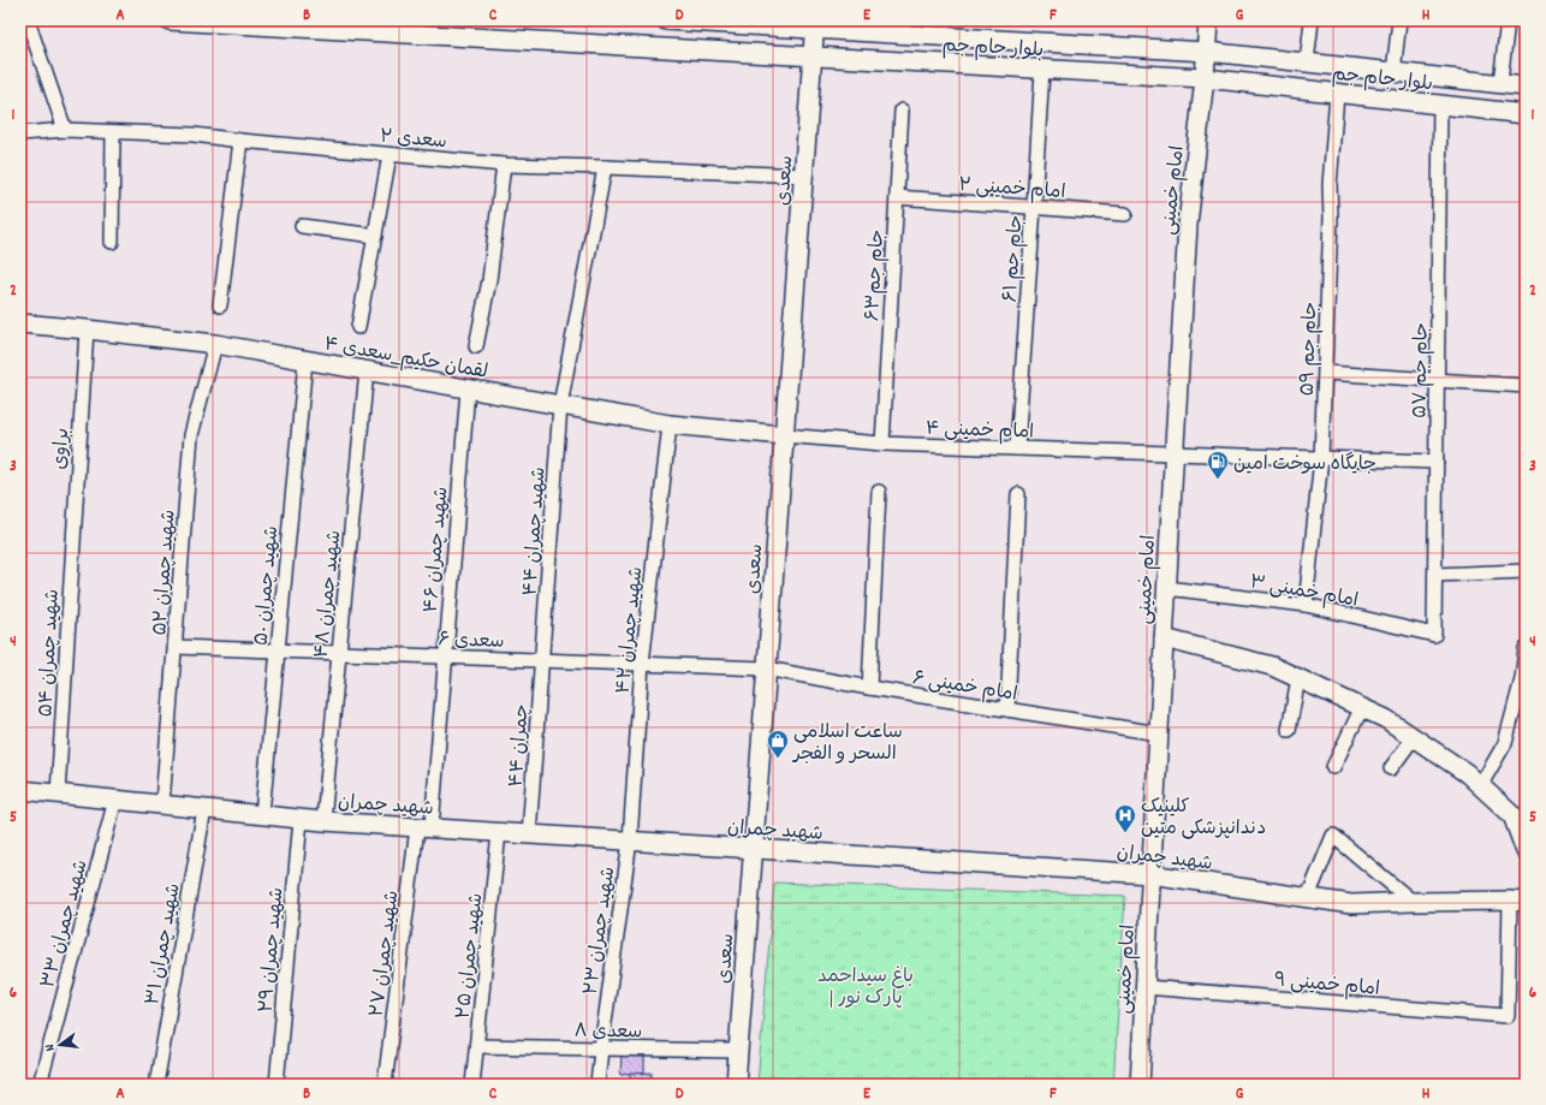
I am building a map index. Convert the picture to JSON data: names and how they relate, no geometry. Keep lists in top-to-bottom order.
{
  "streets": {
    "main road": [
      "بلوار جام جم",
      "سعدی",
      "امام خمینی",
      "لقمان حکیم_سعدی ۴",
      "شهید چمران"
    ],
    "street": [
      "سعدی ۲",
      "امام خمینی ۲",
      "جام جم ۶۱",
      "جام جم۶۳",
      "جام جم ۵۹",
      "جام جم ۵۷",
      "امام خمینی ۴",
      "براوی",
      "شهید چمران ۴۴",
      "شهید چمران ۴۶",
      "شهید چمران ۵۲",
      "شهید چمران ۵۰",
      "امام خمینی ۳",
      "شهید چمران ۴۸",
      "شهید چمران ۴۲",
      "سعدی ۶",
      "شهید چمران ۵۴",
      "امام خمینی ۶",
      "چمران ۴۴",
      "شهید چمران ۳۳",
      "شهید چمران ۲۳",
      "شهید چمران ۳۱",
      "شهید چمران ۲۹",
      "شهید چمران ۲۷",
      "شهید چمران ۲۵",
      "امام خمینی ۹",
      "سعدی ۸"
    ]
  },
  "crossings": [
    ["بلوار جام جم", "سعدی"],
    ["بلوار جام جم", "امام خمینی"],
    ["بلوار جام جم", "جام جم ۶۱"],
    ["بلوار جام جم", "جام جم ۵۹"],
    ["بلوار جام جم", "جام جم ۵۷"],
    ["سعدی ۲", "سعدی"],
    ["سعدی ۲", "شهید چمران ۴۴"],
    ["سعدی", "لقمان حکیم_سعدی ۴"],
    ["سعدی", "امام خمینی ۴"],
    ["سعدی", "سعدی ۶"],
    ["سعدی", "امام خمینی ۶"],
    ["سعدی", "شهید چمران"],
    ["سعدی", "سعدی ۸"],
    ["امام خمینی ۲", "جام جم ۶۱"],
    ["امام خمینی ۲", "جام جم۶۳"],
    ["امام خمینی", "امام خمینی ۴"],
    ["امام خمینی", "امام خمینی ۳"],
    ["امام خمینی", "امام خمینی ۶"],
    ["امام خمینی", "شهید چمران"],
    ["امام خمینی", "امام خمینی ۹"],
    ["جام جم ۶۱", "امام خمینی ۴"],
    ["جام جم۶۳", "امام خمینی ۴"],
    ["جام جم ۵۹", "امام خمینی ۴"],
    ["جام جم ۵۹", "امام خمینی ۳"],
    ["لقمان حکیم_سعدی ۴", "امام خمینی ۴"],
    ["لقمان حکیم_سعدی ۴", "براوی"],
    ["لقمان حکیم_سعدی ۴", "شهید چمران ۴۴"],
    ["لقمان حکیم_سعدی ۴", "شهید چمران ۴۶"],
    ["لقمان حکیم_سعدی ۴", "شهید چمران ۵۲"],
    ["لقمان حکیم_سعدی ۴", "شهید چمران ۵۰"],
    ["لقمان حکیم_سعدی ۴", "شهید چمران ۴۸"],
    ["لقمان حکیم_سعدی ۴", "شهید چمران ۴۲"],
    ["جام جم ۵۷", "امام خمینی ۴"],
    ["جام جم ۵۷", "امام خمینی ۳"],
    ["براوی", "شهید چمران ۵۴"],
    ["شهید چمران ۴۴", "سعدی ۶"],
    ["شهید چمران ۴۴", "چمران ۴۴"],
    ["شهید چمران ۴۶", "سعدی ۶"],
    ["شهید چمران ۴۶", "شهید چمران"],
    ["شهید چمران ۴۶", "شهید چمران ۲۷"],
    ["شهید چمران ۵۲", "سعدی ۶"],
    ["شهید چمران ۵۲", "شهید چمران"],
    ["شهید چمران ۵۰", "سعدی ۶"],
    ["شهید چمران ۵۰", "شهید چمران"],
    ["شهید چمران ۴۸", "سعدی ۶"],
    ["شهید چمران ۴۸", "شهید چمران"],
    ["شهید چمران ۴۲", "سعدی ۶"],
    ["شهید چمران ۴۲", "شهید چمران"],
    ["شهید چمران ۴۲", "شهید چمران ۲۳"],
    ["سعدی ۶", "امام خمینی ۶"],
    ["سعدی ۶", "چمران ۴۴"],
    ["شهید چمران ۵۴", "شهید چمران"],
    ["چمران ۴۴", "شهید چمران"],
    ["شهید چمران", "شهید چمران ۳۳"],
    ["شهید چمران", "شهید چمران ۲۳"],
    ["شهید چمران", "شهید چمران ۳۱"],
    ["شهید چمران", "شهید چمران ۲۹"],
    ["شهید چمران", "شهید چمران ۲۷"],
    ["شهید چمران", "شهید چمران ۲۵"],
    ["شهید چمران", "امام خمینی ۹"],
    ["شهید چمران ۲۳", "سعدی ۸"],
    ["شهید چمران ۲۵", "سعدی ۸"]
  ],
  "parks": ["باغ سیداحمد | پارک نور"],
  "places": {
    "fuel station": ["جایگاه سوخت امین"],
    "shop": ["ساعت اسلامی السحر و الفجر"],
    "hospital": ["کلینیک دندانپزشکی متین"]
  },
  "north": "left",
  "grid": {
    "columns": [
      "A",
      "B",
      "C",
      "D",
      "E",
      "F",
      "G",
      "H"
    ],
    "rows": [
      "1",
      "2",
      "3",
      "4",
      "5",
      "6"
    ]
  }
}
